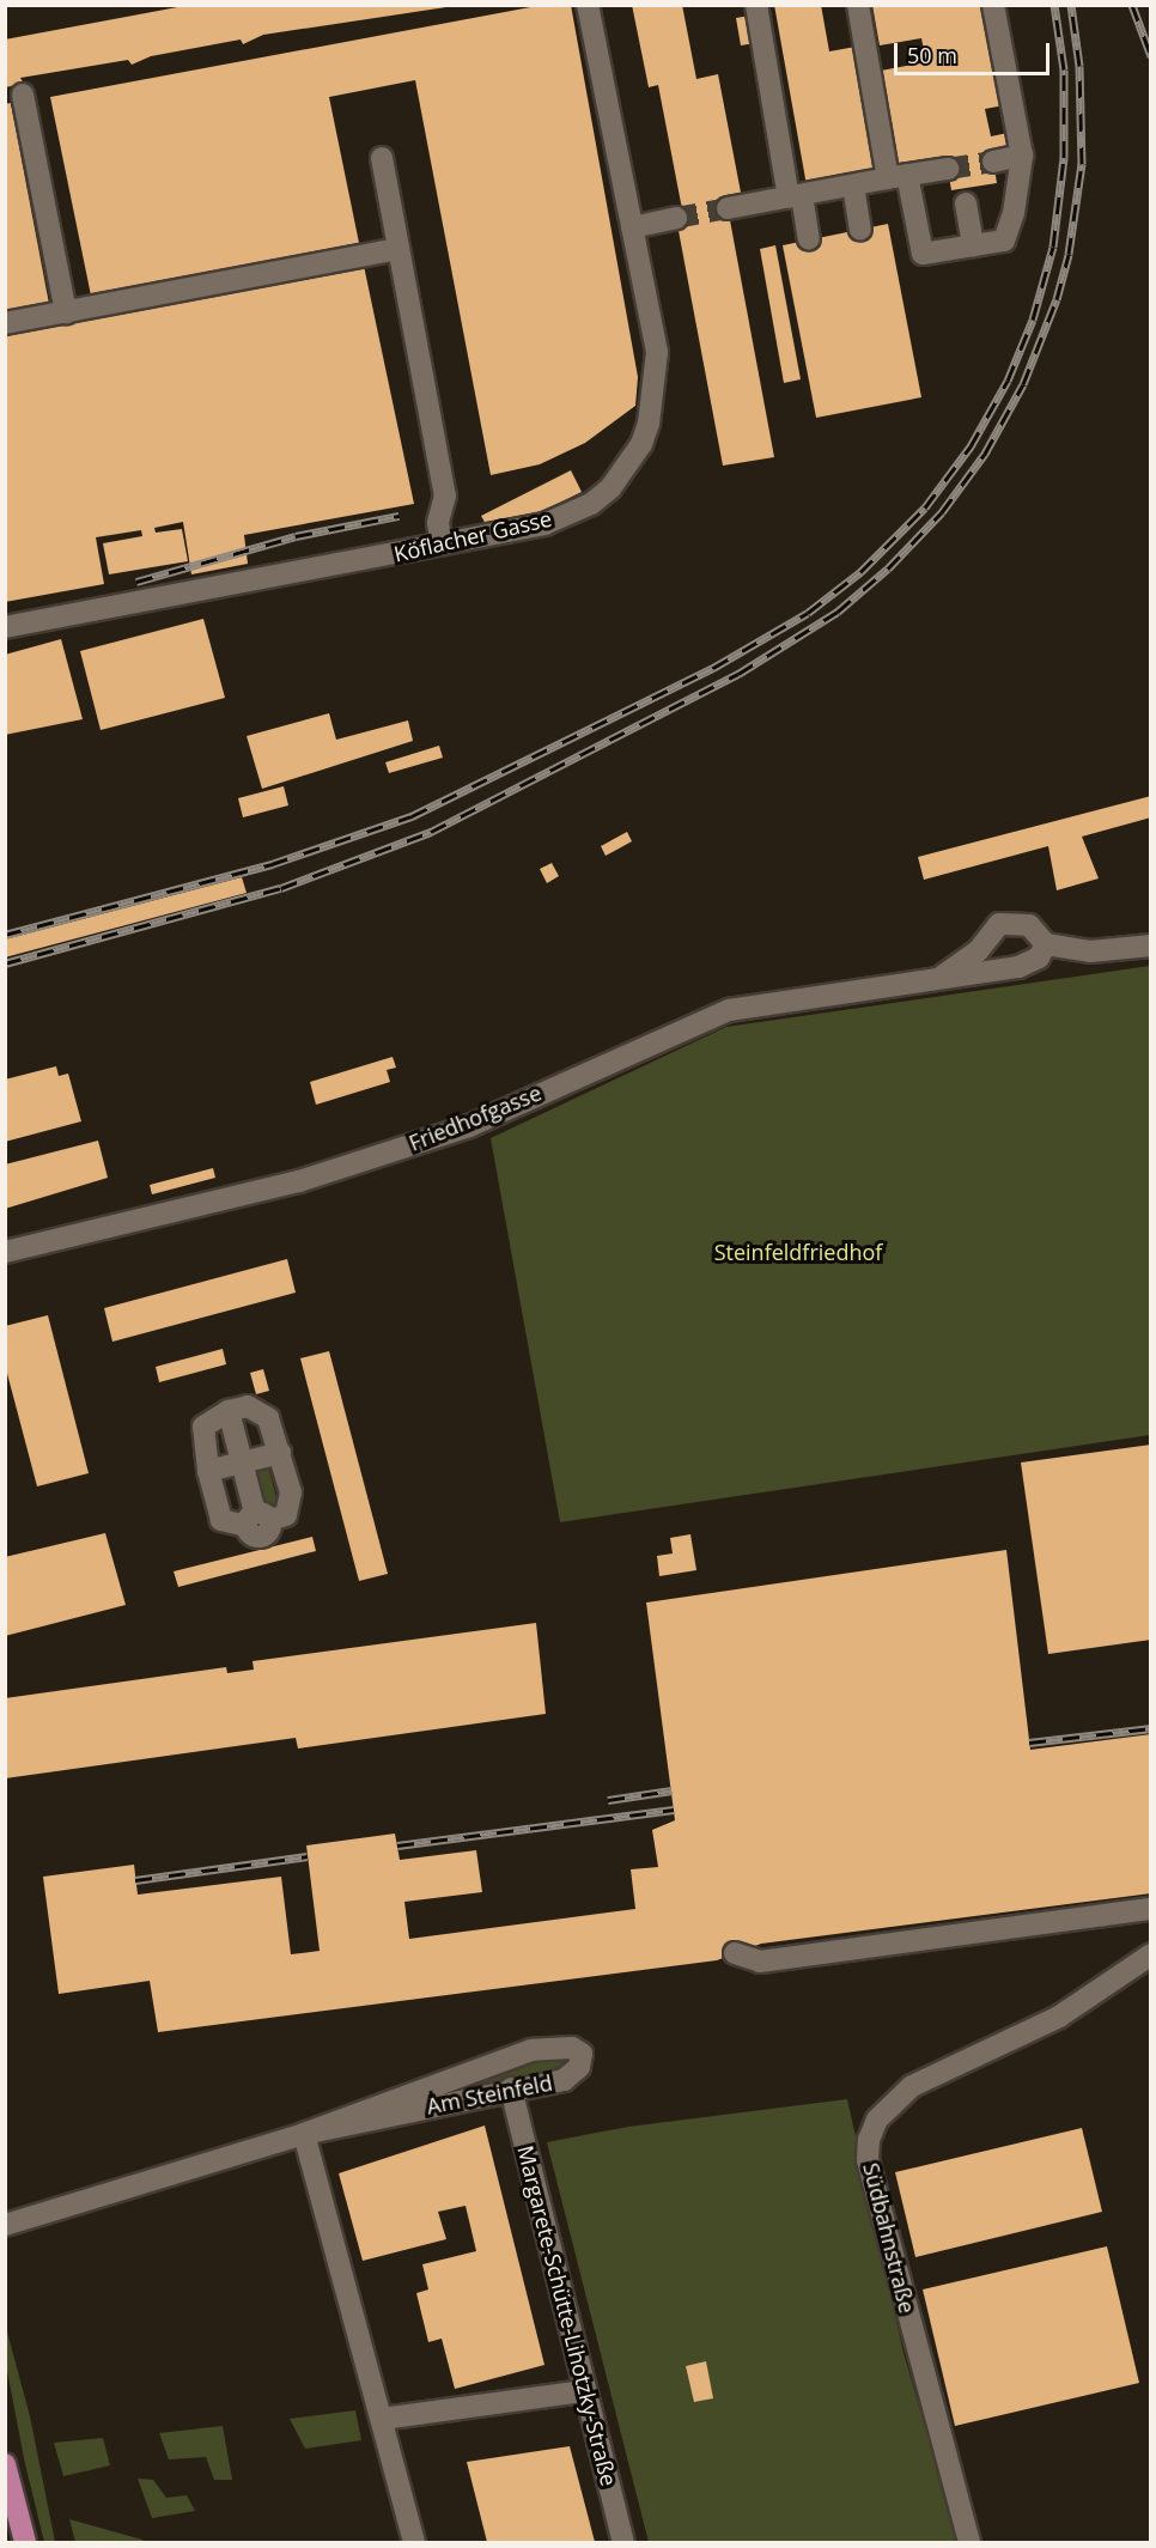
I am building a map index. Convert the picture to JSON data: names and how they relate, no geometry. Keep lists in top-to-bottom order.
{
  "streets": {
    "street": [
      "Köflacher Gasse",
      "Friedhofgasse",
      "Am Steinfeld",
      "Südbahnstraße",
      "Margarete-Schütte-Lihotzky-Straße"
    ]
  },
  "crossings": [
    ["Am Steinfeld", "Margarete-Schütte-Lihotzky-Straße"]
  ],
  "parks": ["Steinfeldfriedhof"],
  "scale_bar": "50 m"
}
